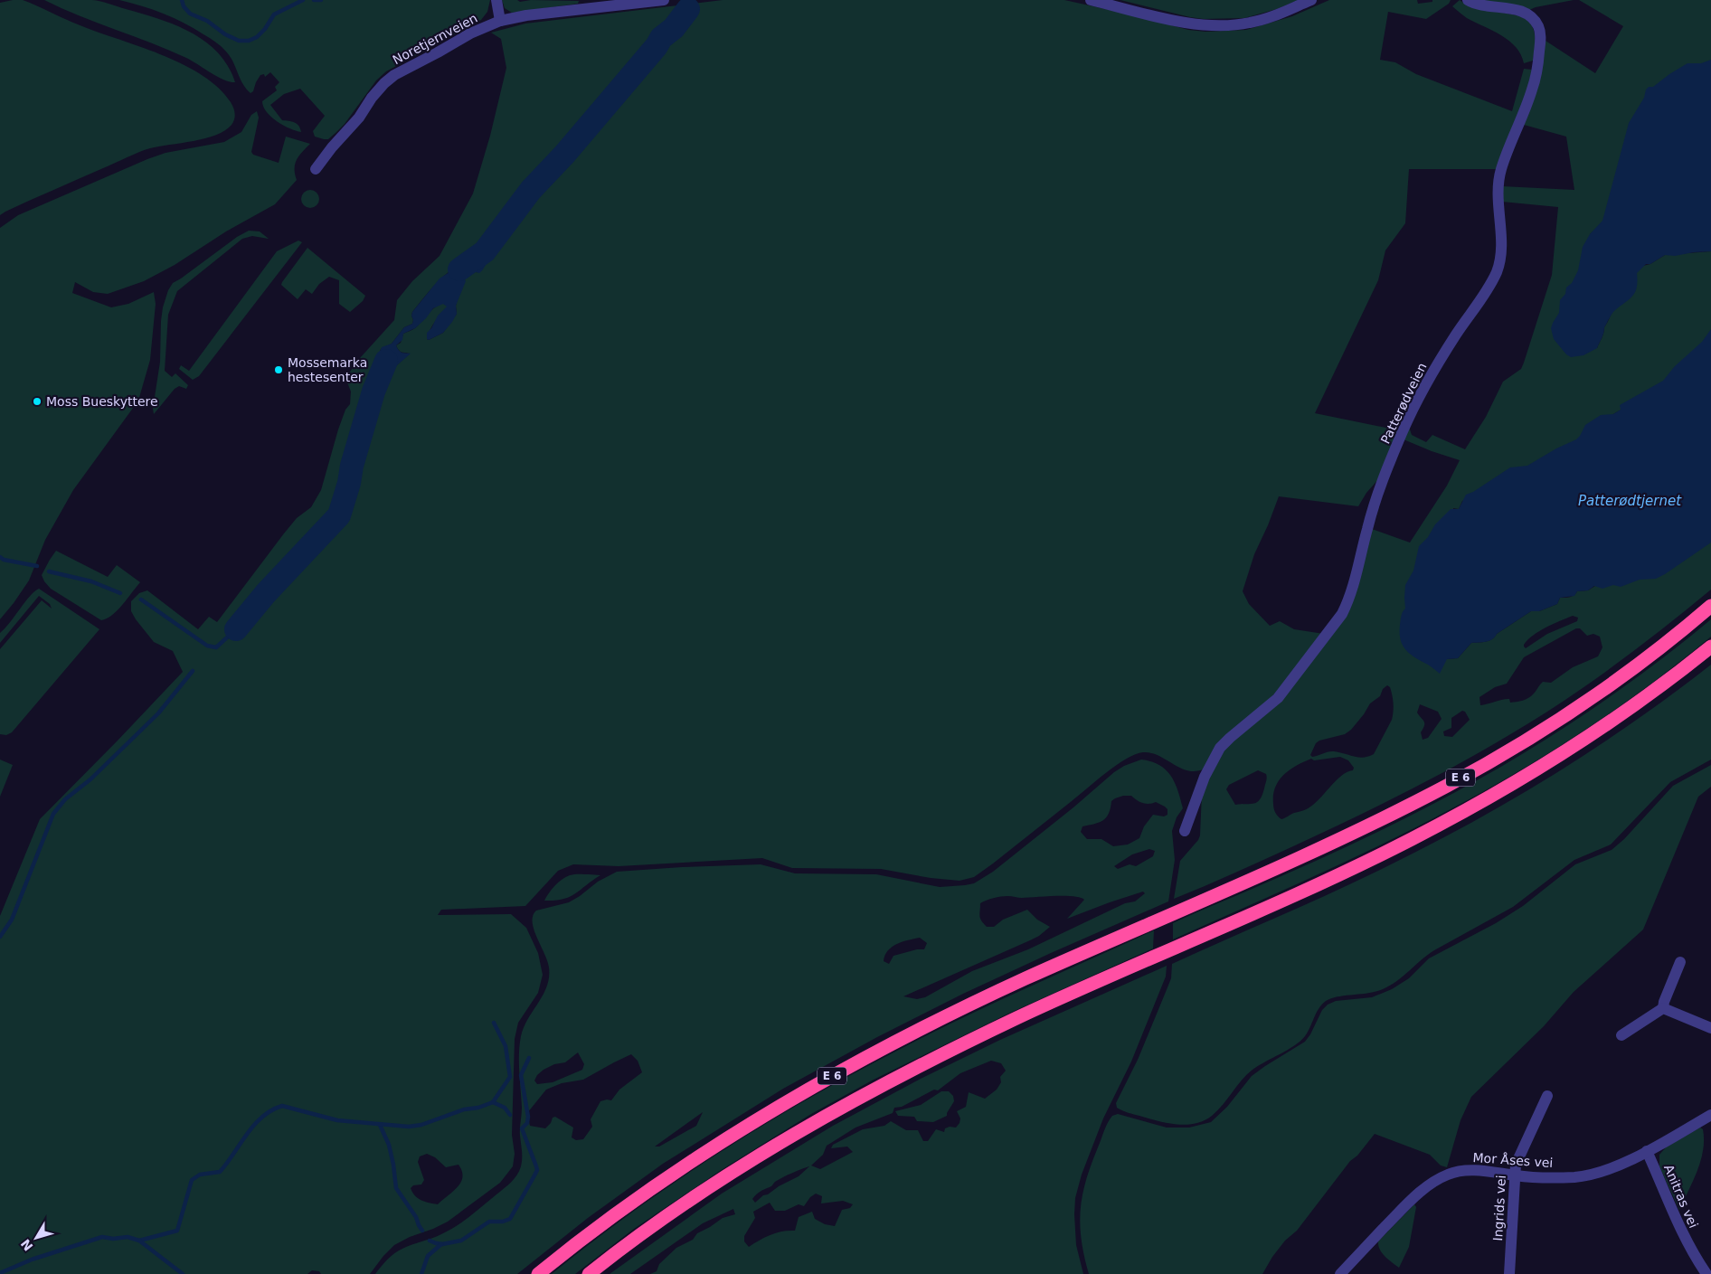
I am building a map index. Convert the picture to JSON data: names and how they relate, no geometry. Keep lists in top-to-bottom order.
{
  "streets": {
    "highway": ["E 6"],
    "street": [
      "Noretjernveien",
      "Patterødveien",
      "Mor Åses vei",
      "Anitras vei",
      "Ingrids vei"
    ]
  },
  "crossings": [
    ["Mor Åses vei", "Anitras vei"],
    ["Mor Åses vei", "Ingrids vei"]
  ],
  "water": ["Patterødtjernet"],
  "places": ["Mossemarka hestesenter", "Moss Bueskyttere"],
  "north": "bottom left"
}
